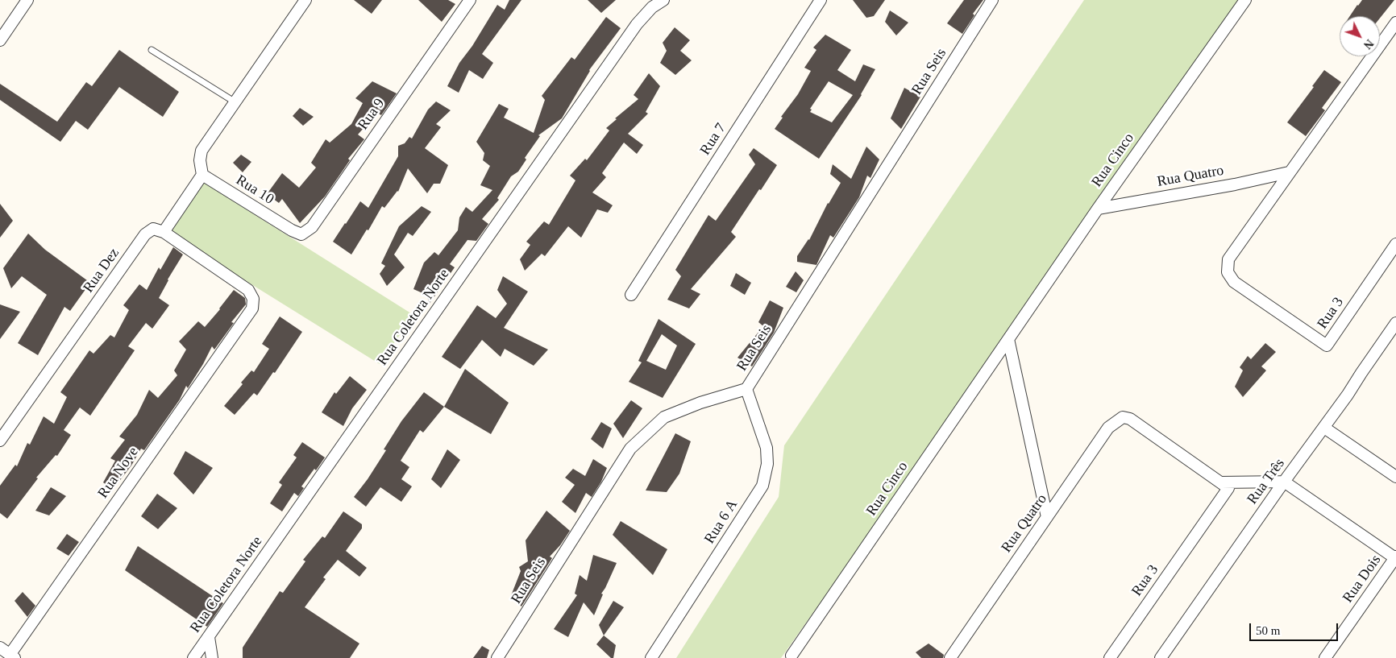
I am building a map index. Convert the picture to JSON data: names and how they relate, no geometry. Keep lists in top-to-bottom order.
{
  "streets": {
    "street": [
      "Rua Seis",
      "Rua 9",
      "Rua 7",
      "Rua Cinco",
      "Rua Quatro",
      "Rua 10",
      "Rua Dez",
      "Rua 3",
      "Rua Coletora Norte",
      "Rua Nove",
      "Rua Três",
      "Rua 6 A",
      "Rua Dois"
    ]
  },
  "crossings": [
    ["Rua Seis", "Rua 6 A"],
    ["Rua 9", "Rua 10"],
    ["Rua Cinco", "Rua Quatro"],
    ["Rua Quatro", "Rua 3"],
    ["Rua Dez", "Rua Nove"]
  ],
  "scale_bar": "50 m",
  "north": "bottom right"
}
